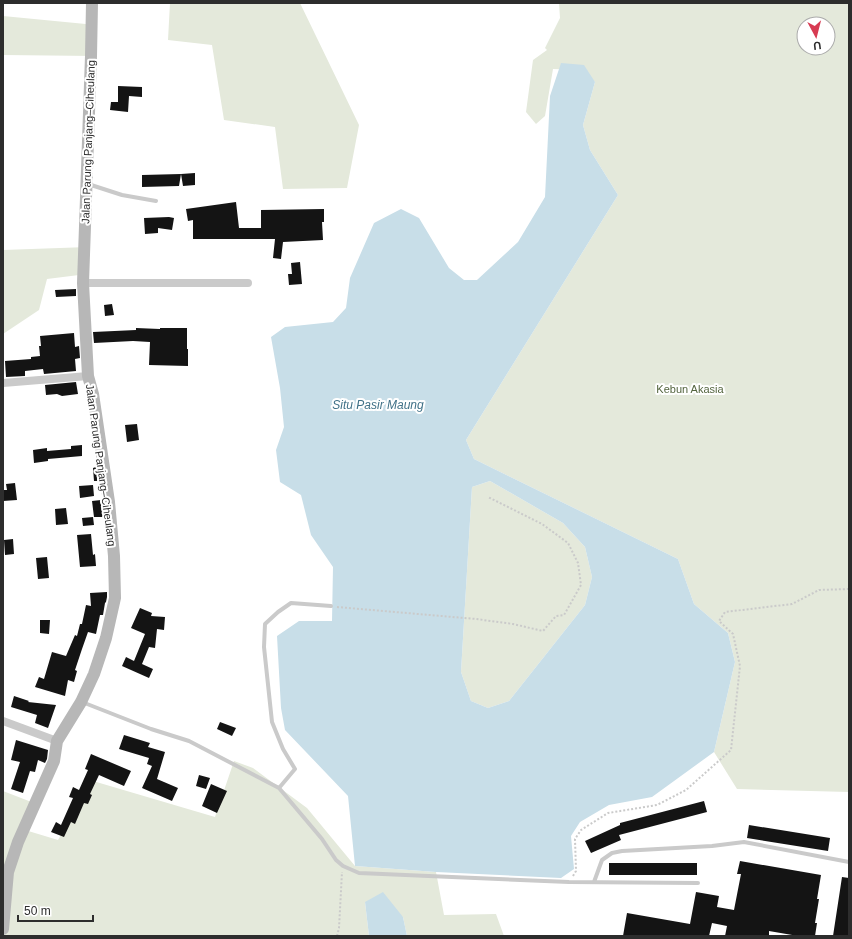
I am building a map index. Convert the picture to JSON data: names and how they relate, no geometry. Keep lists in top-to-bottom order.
{
  "streets": {
    "street": ["Jalan Parung Panjang–Ciheulang"]
  },
  "water": ["Situ Pasir Maung"],
  "parks": ["Kebun Akasia"],
  "scale_bar": "50 m",
  "north": "bottom"
}
